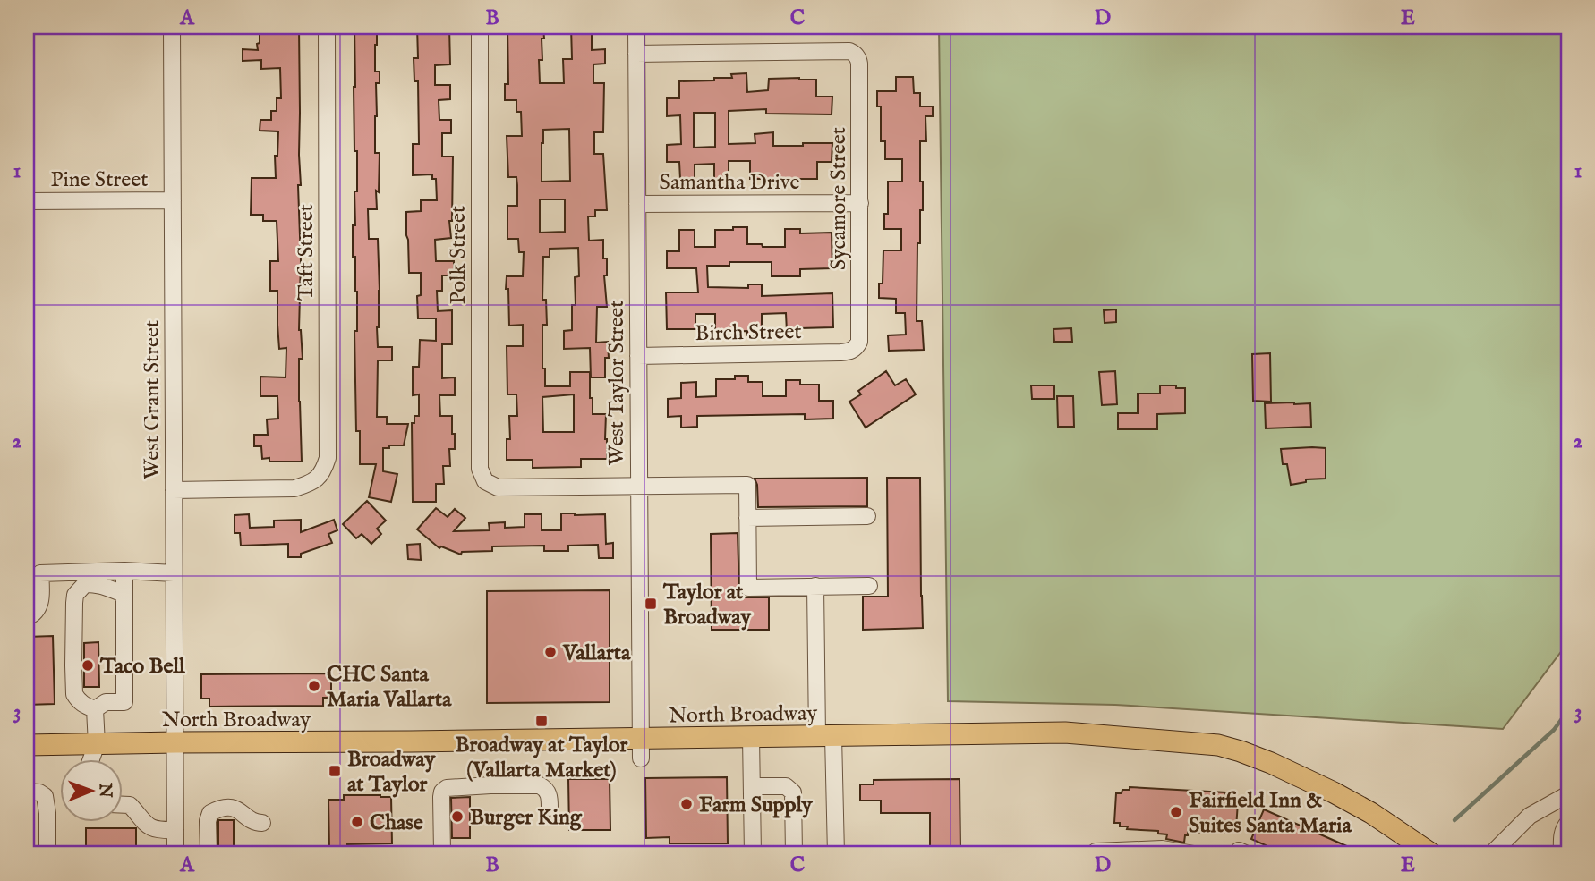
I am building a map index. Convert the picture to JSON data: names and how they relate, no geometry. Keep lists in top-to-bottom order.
{
  "streets": {
    "main road": ["North Broadway"],
    "street": [
      "Pine Street",
      "Samantha Drive",
      "Sycamore Street",
      "Taft Street",
      "Polk Street",
      "Birch Street",
      "West Taylor Street",
      "West Grant Street"
    ]
  },
  "crossings": [
    ["Pine Street", "West Grant Street"],
    ["Samantha Drive", "Sycamore Street"],
    ["Samantha Drive", "West Taylor Street"],
    ["Sycamore Street", "Birch Street"],
    ["Sycamore Street", "West Taylor Street"],
    ["Taft Street", "West Grant Street"],
    ["Polk Street", "West Taylor Street"],
    ["Birch Street", "West Taylor Street"],
    ["West Taylor Street", "North Broadway"],
    ["West Grant Street", "North Broadway"]
  ],
  "places": {
    "transit": ["Taylor at Broadway", "Broadway at Taylor (Vallarta Market)", "Broadway at Taylor"],
    "other": [
      "Vallarta",
      "Taco Bell",
      "CHC Santa Maria Vallarta",
      "Farm Supply",
      "Fairfield Inn & Suites Santa Maria",
      "Burger King",
      "Chase"
    ]
  },
  "north": "right",
  "grid": {
    "columns": [
      "A",
      "B",
      "C",
      "D",
      "E"
    ],
    "rows": ["1", "2", "3"]
  }
}
